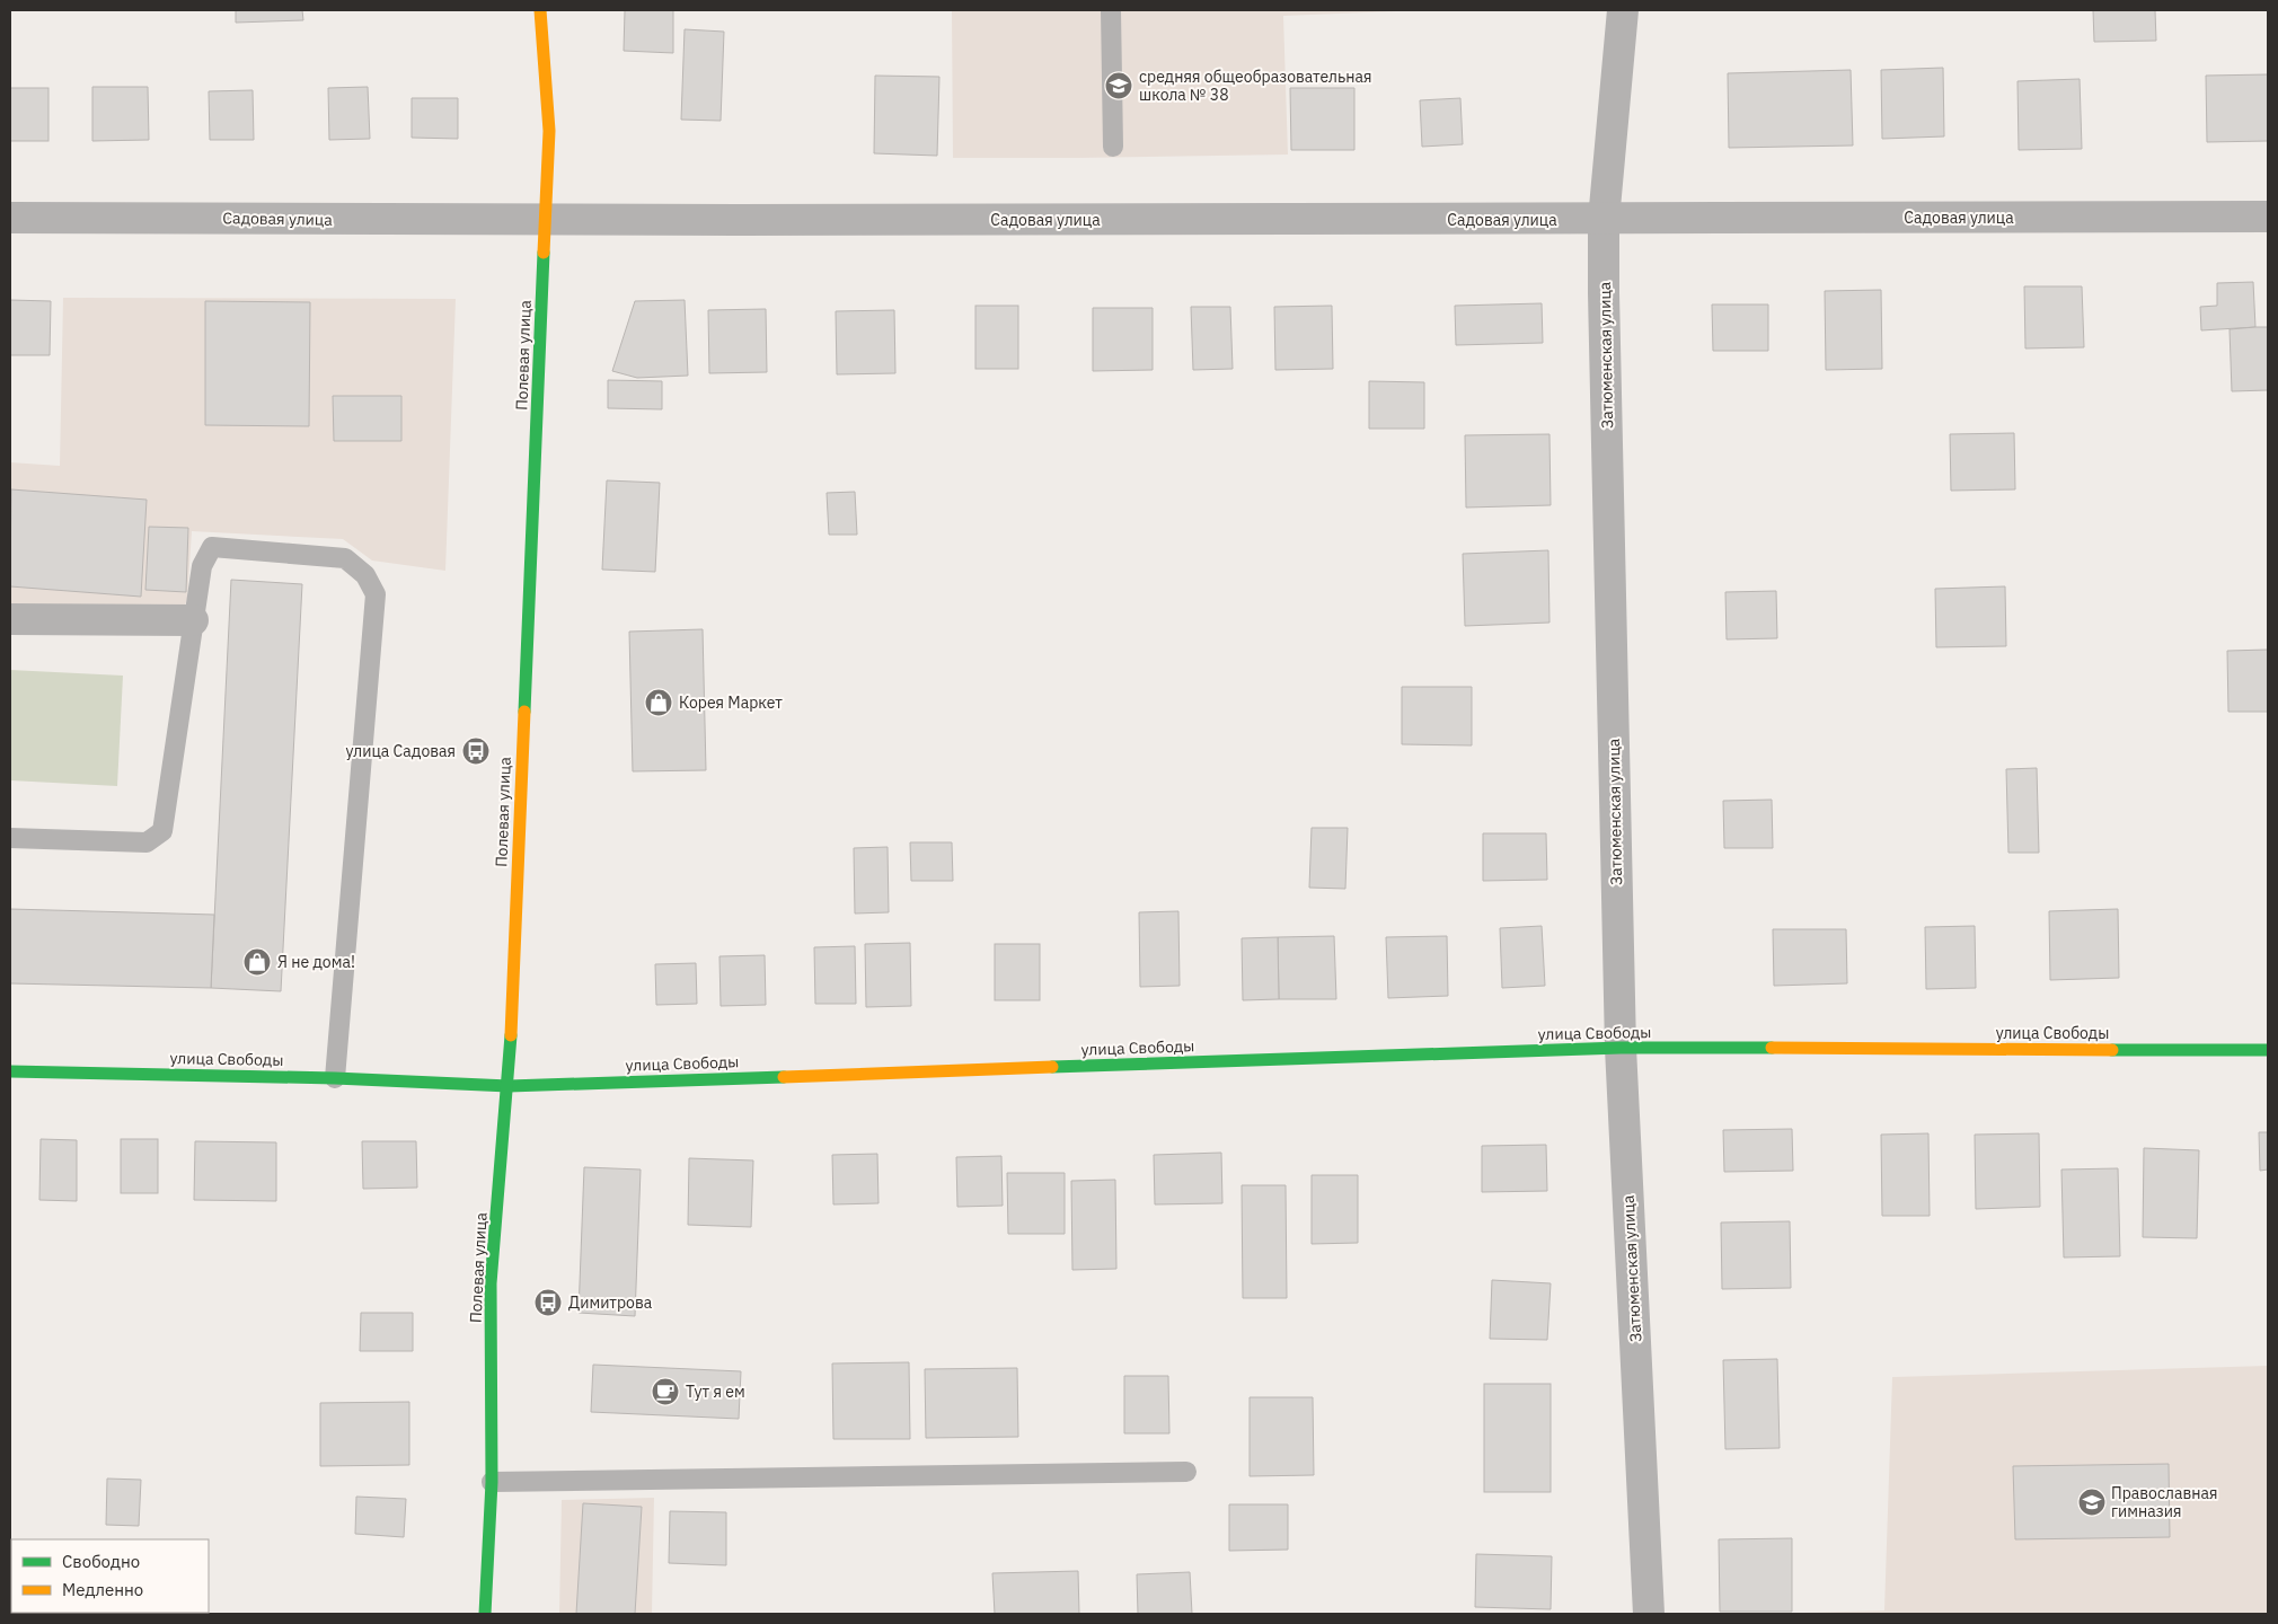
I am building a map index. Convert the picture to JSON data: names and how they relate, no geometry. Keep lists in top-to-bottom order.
{
  "streets": {
    "street": [
      "Садовая улица",
      "Полевая улица",
      "Затюменская улица",
      "улица Свободы"
    ]
  },
  "crossings": [
    ["Садовая улица", "Полевая улица"],
    ["Садовая улица", "Затюменская улица"],
    ["Полевая улица", "улица Свободы"],
    ["Затюменская улица", "улица Свободы"]
  ],
  "places": {
    "school or university": ["средняя общеобразовательная школа № 38", "Православная гимназия"],
    "shop": ["Корея Маркет", "Я не дома!"],
    "bus stop": ["улица Садовая", "Димитрова"],
    "cafe": ["Тут я ем"]
  },
  "legend": ["Свободно", "Медленно"]
}
